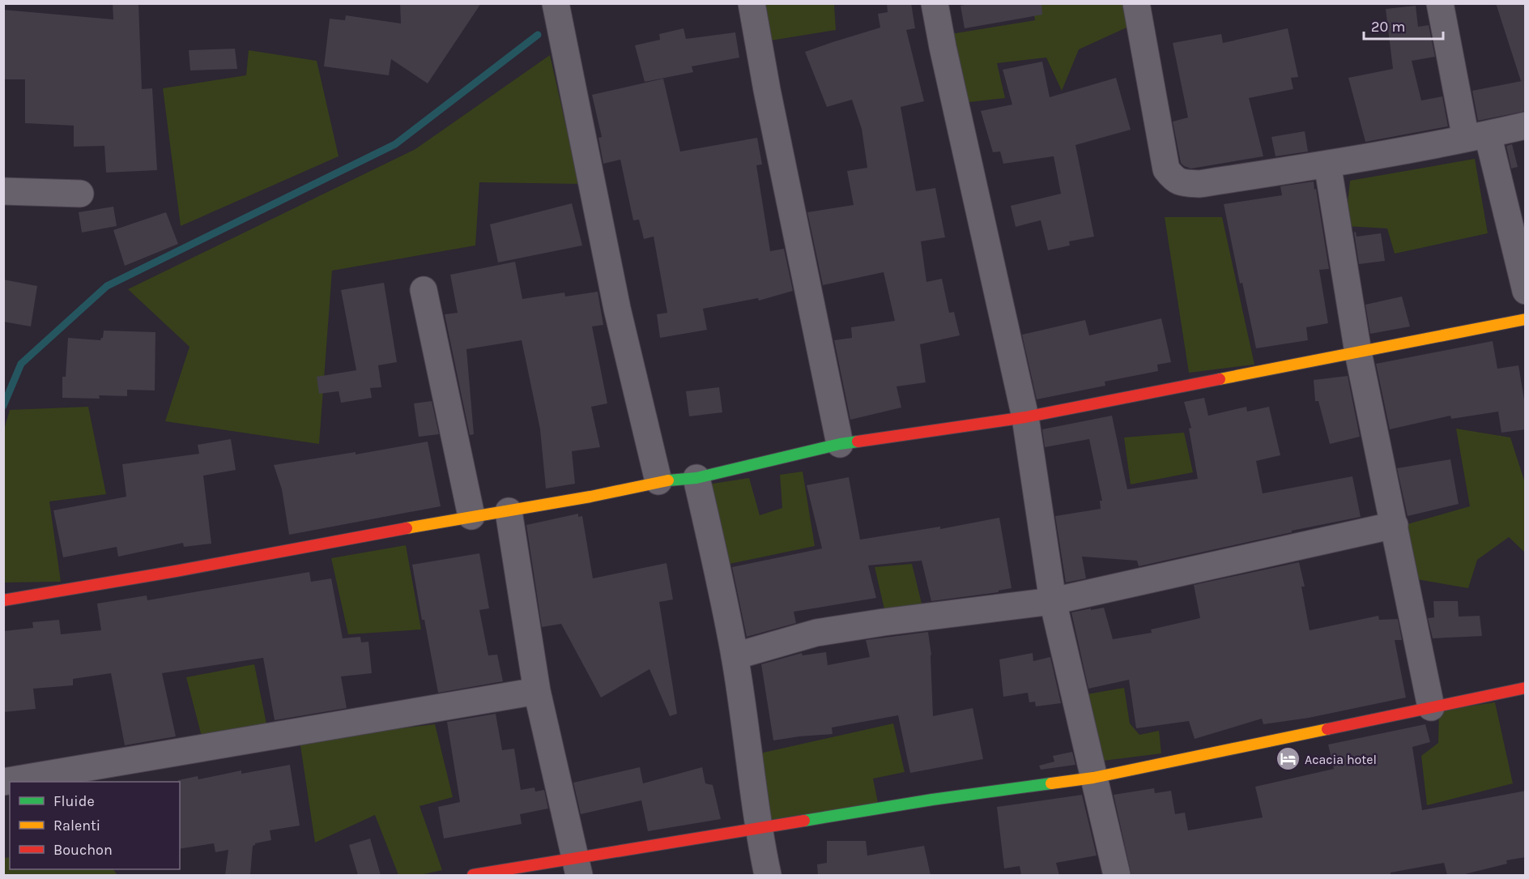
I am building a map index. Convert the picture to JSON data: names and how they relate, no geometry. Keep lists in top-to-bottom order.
{
  "places": {
    "hotel": ["Acacia hotel"]
  },
  "legend": ["Fluide", "Ralenti", "Bouchon"],
  "scale_bar": "20 m"
}
